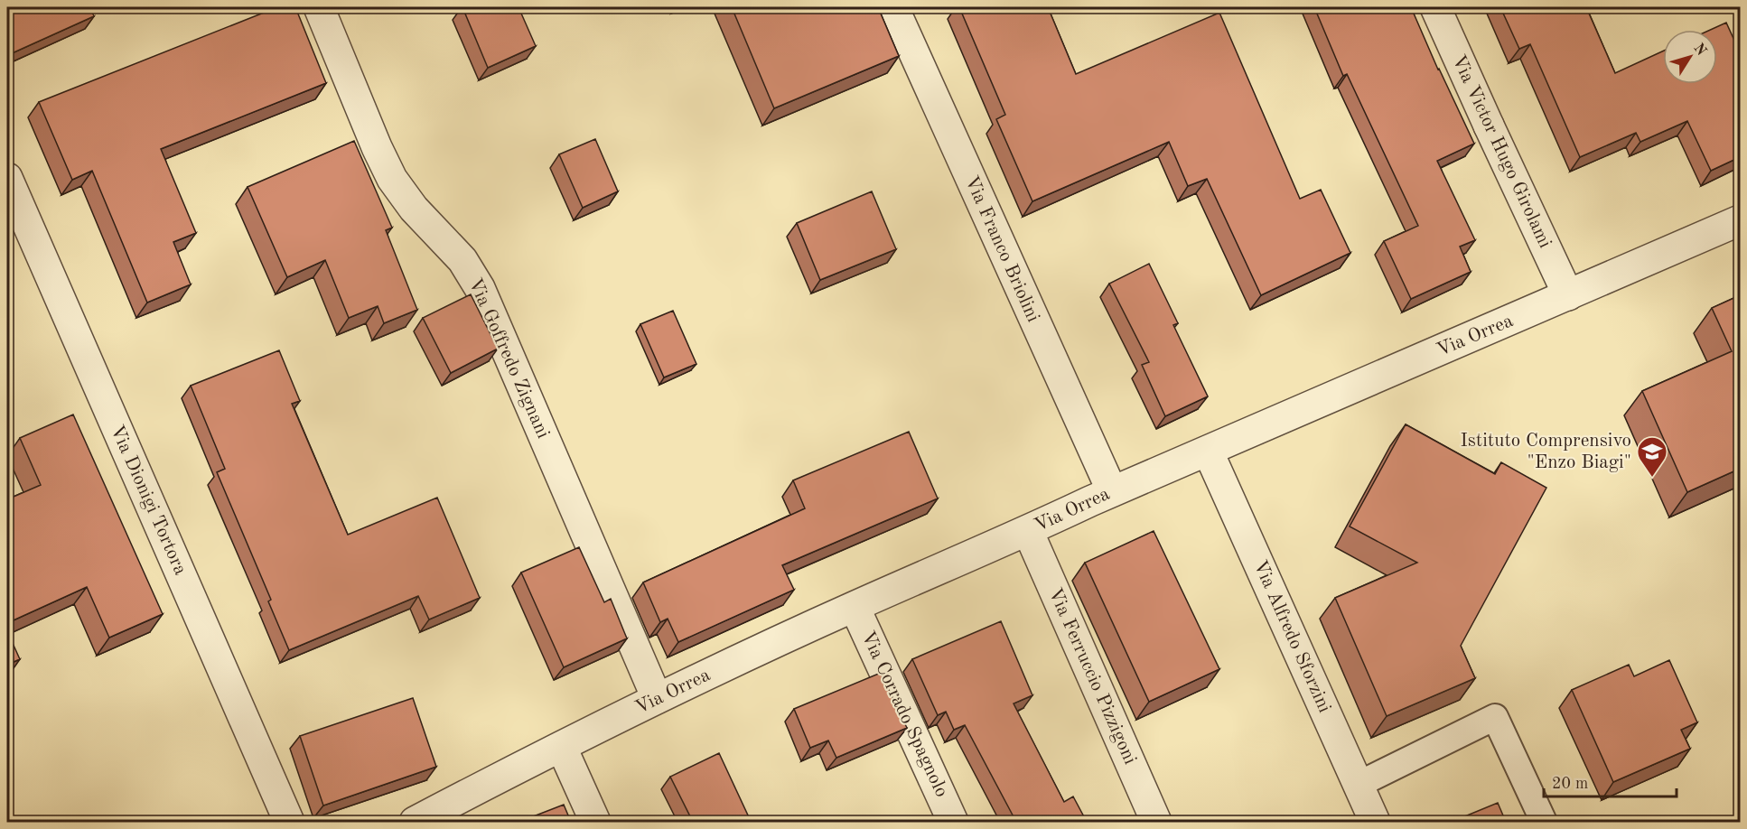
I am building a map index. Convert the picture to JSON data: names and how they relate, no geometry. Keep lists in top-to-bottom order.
{
  "streets": {
    "street": [
      "Via Victor Hugo Girolami",
      "Via Franco Briolini",
      "Via Orrea",
      "Via Goffredo Zignani",
      "Via Dionigi Tortora",
      "Via Alfredo Sforzini",
      "Via Ferruccio Pizzigoni",
      "Via Corrado Spagnolo"
    ]
  },
  "crossings": [
    ["Via Victor Hugo Girolami", "Via Orrea"],
    ["Via Franco Briolini", "Via Orrea"],
    ["Via Orrea", "Via Goffredo Zignani"],
    ["Via Orrea", "Via Alfredo Sforzini"],
    ["Via Orrea", "Via Ferruccio Pizzigoni"],
    ["Via Orrea", "Via Corrado Spagnolo"]
  ],
  "places": {
    "school or university": ["Istituto Comprensivo \"Enzo Biagi\""]
  },
  "scale_bar": "20 m",
  "north": "top right"
}
